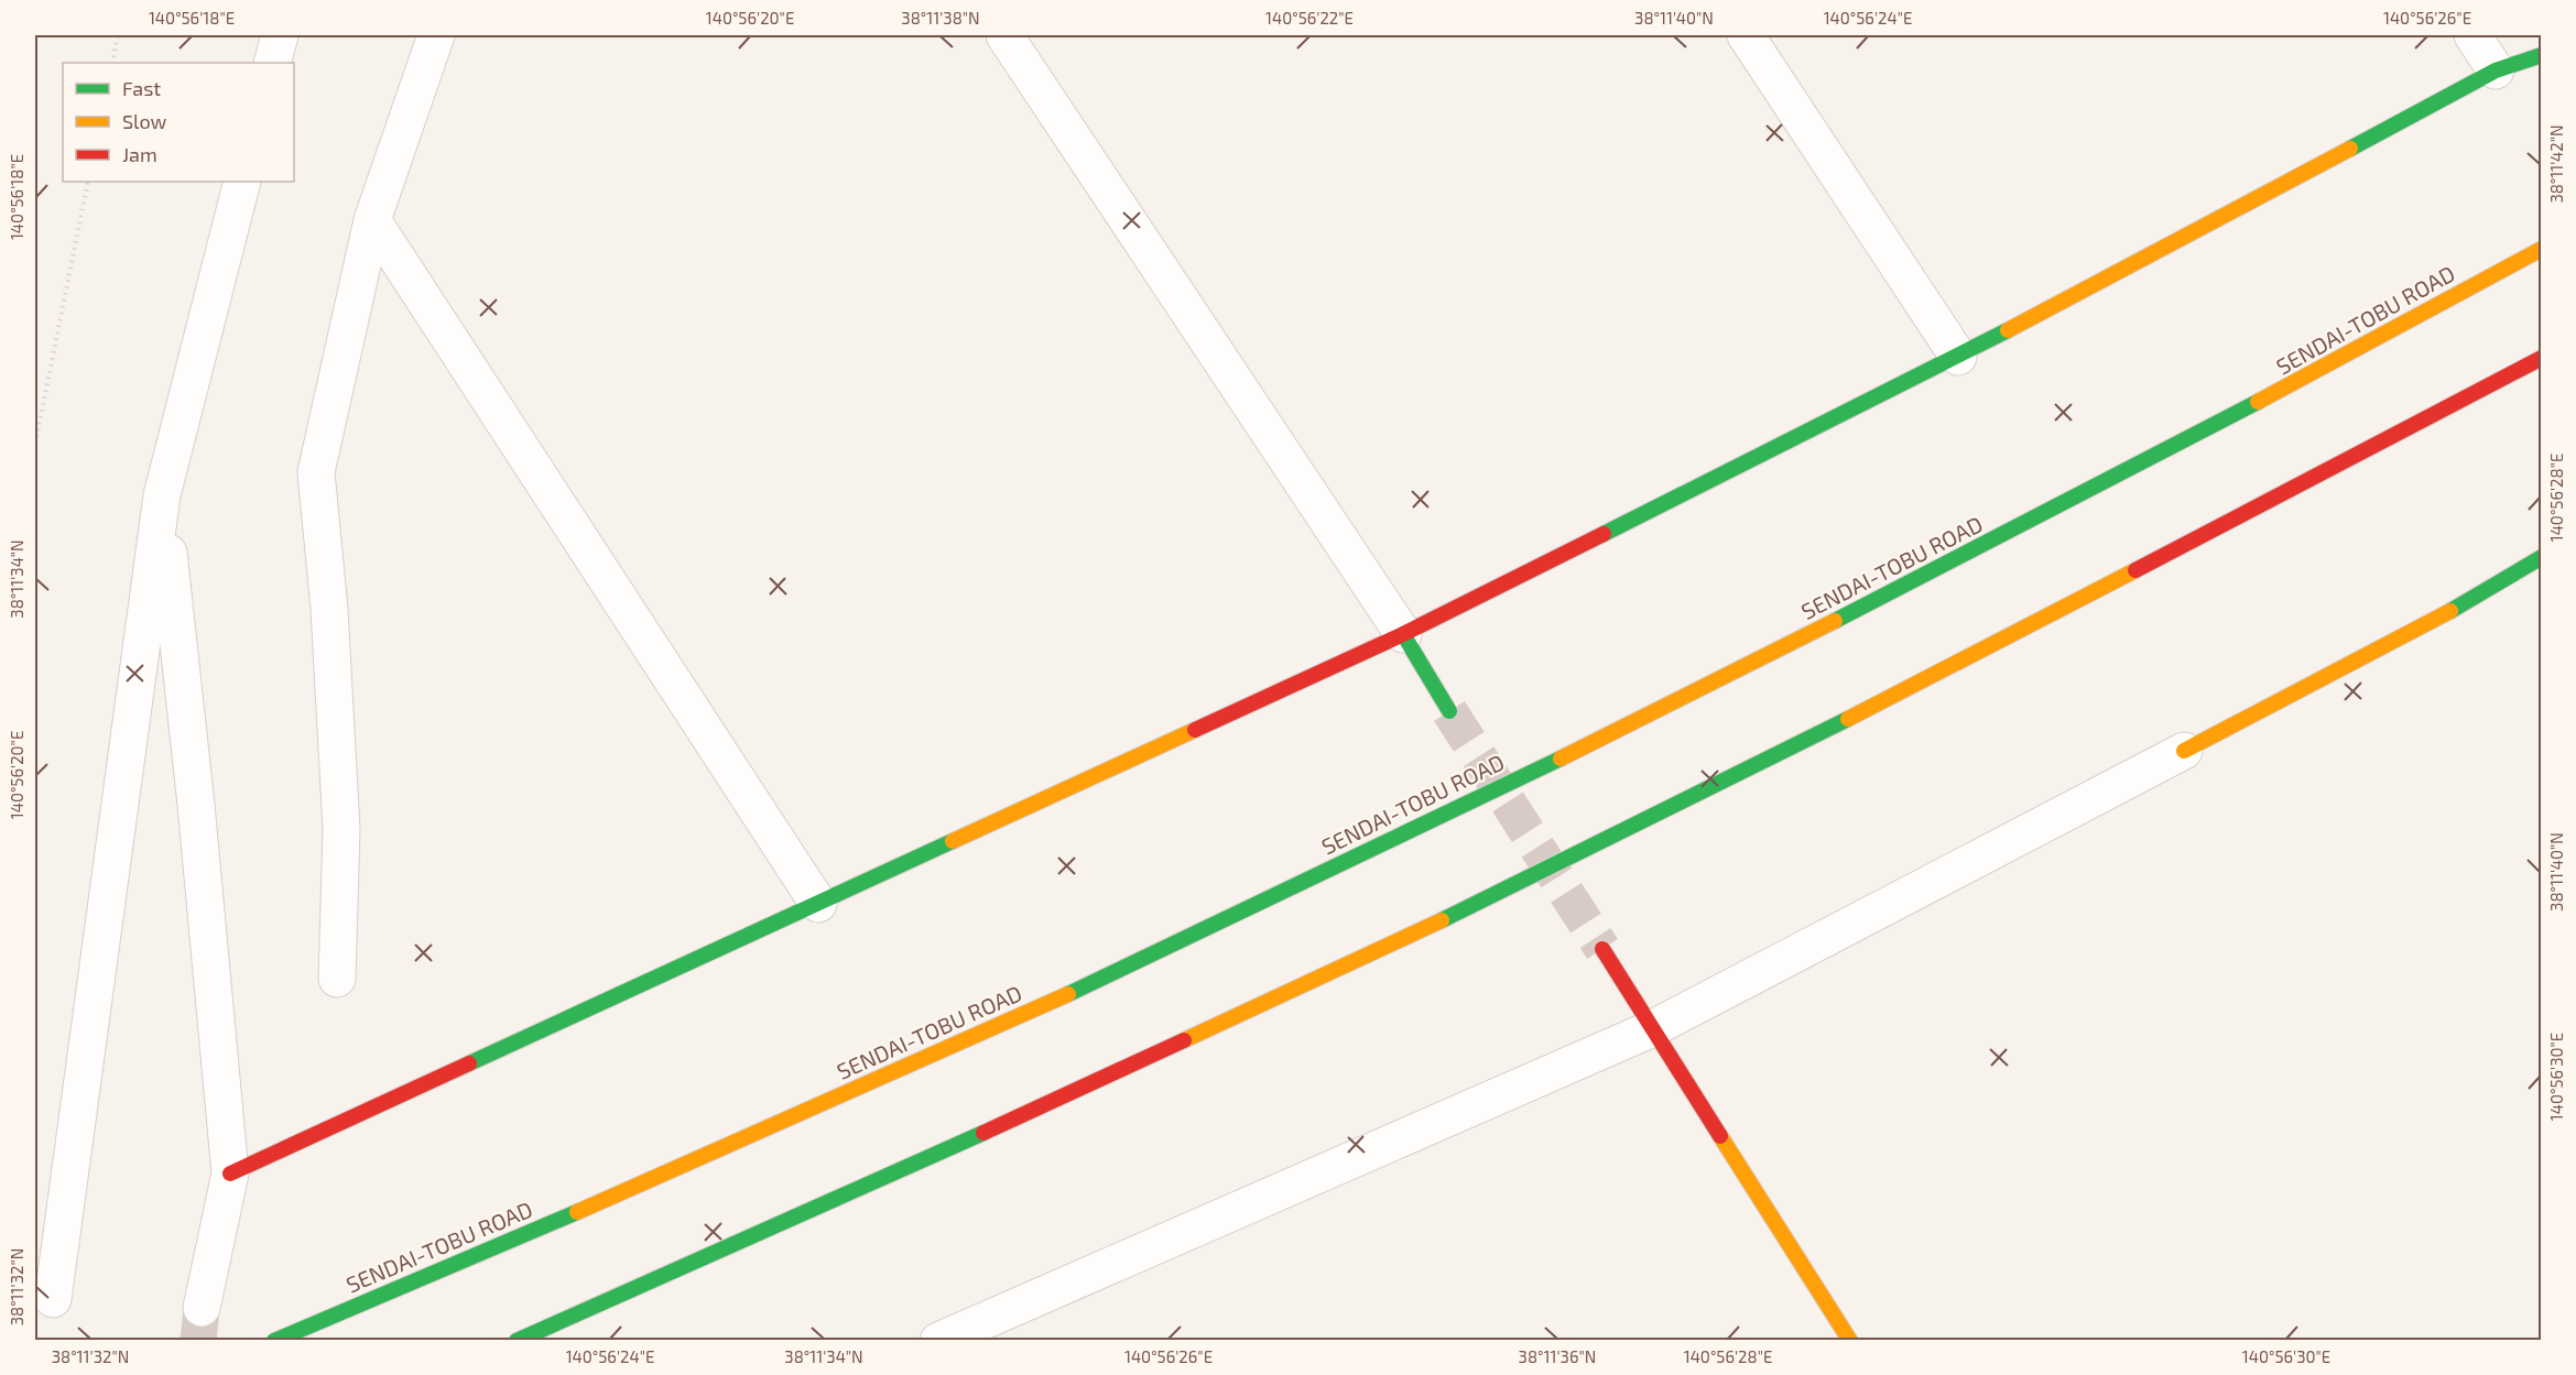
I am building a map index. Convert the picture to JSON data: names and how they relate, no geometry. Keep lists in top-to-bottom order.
{
  "streets": {
    "main road": ["SENDAI-TOBU ROAD"]
  },
  "legend": ["Fast", "Slow", "Jam"],
  "coordinates": [
    "140°56'18\"E",
    "140°56'20\"E",
    "38°11'38\"N",
    "140°56'22\"E",
    "38°11'40\"N",
    "140°56'24\"E",
    "140°56'26\"E",
    "38°11'42\"N",
    "140°56'28\"E",
    "38°11'34\"N",
    "140°56'30\"E",
    "38°11'32\"N",
    "38°11'36\"N"
  ]
}
